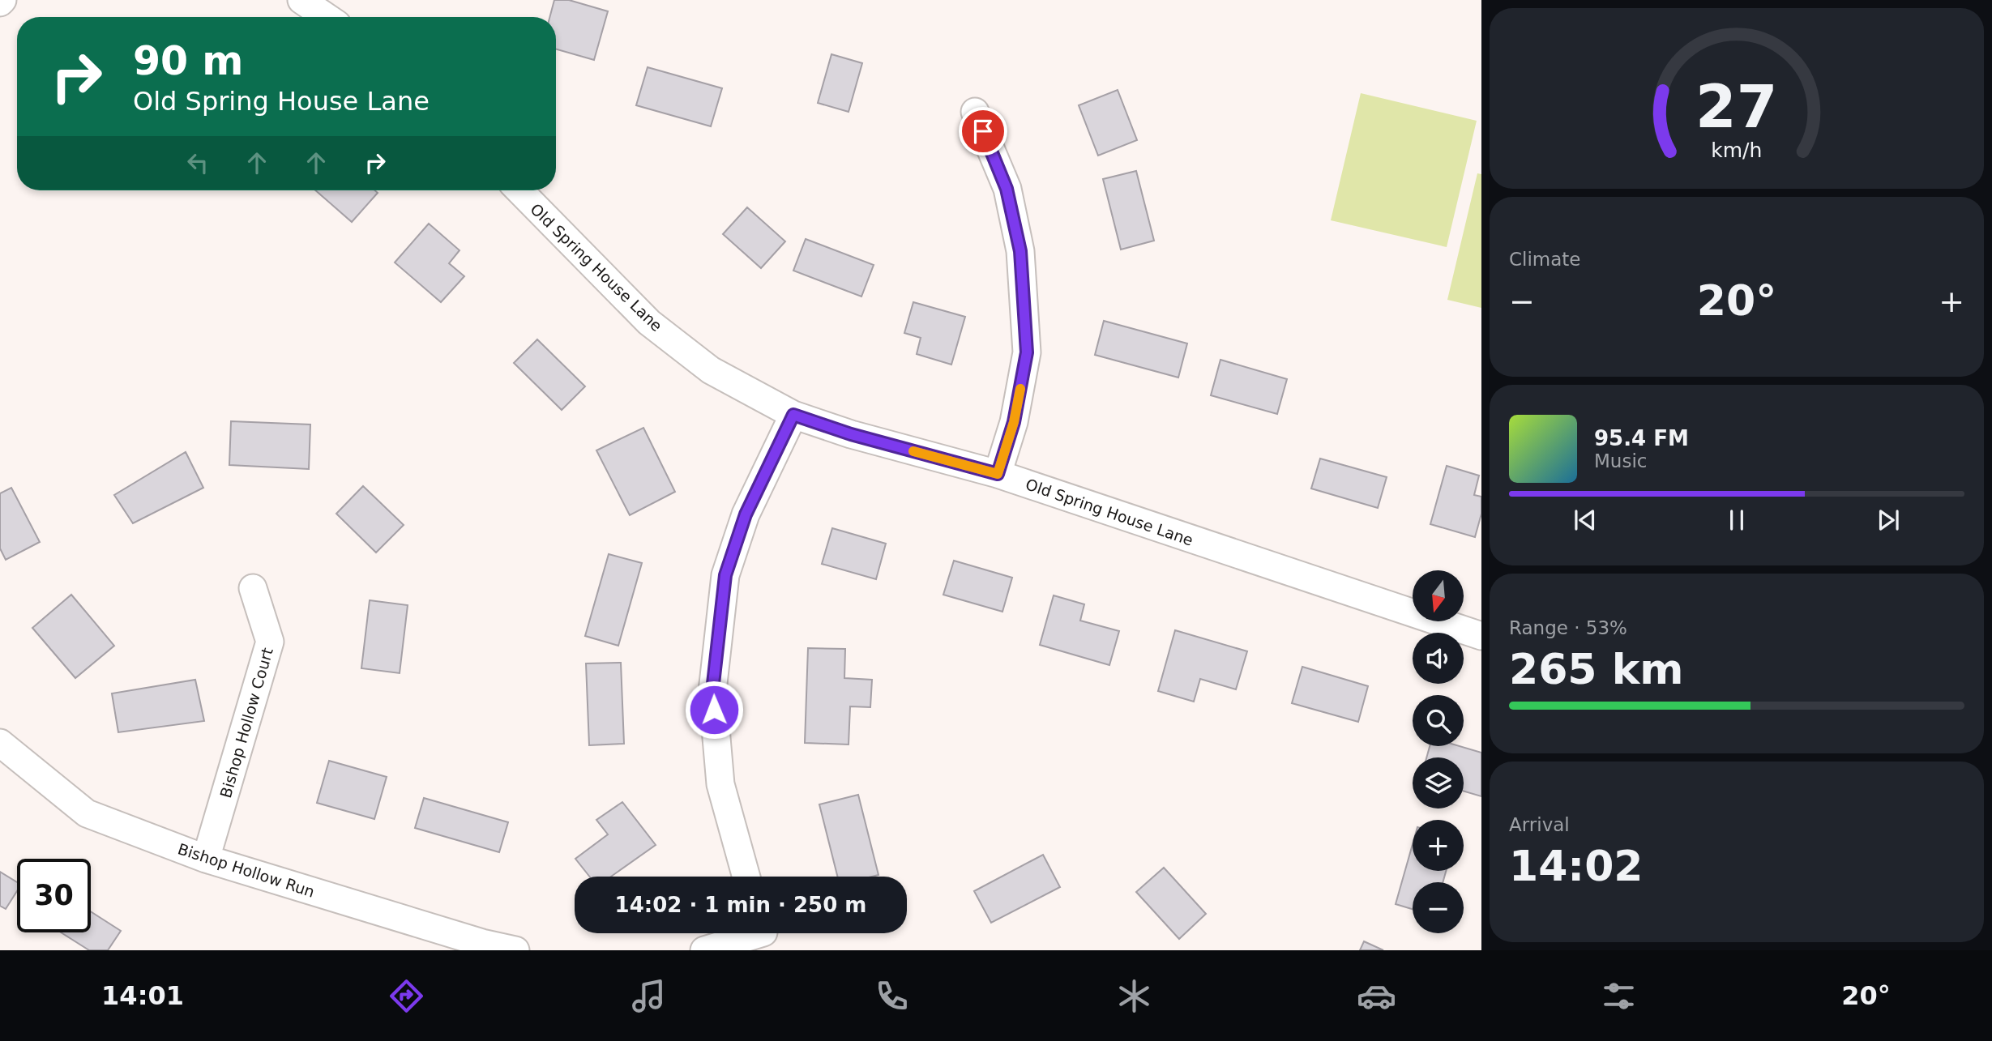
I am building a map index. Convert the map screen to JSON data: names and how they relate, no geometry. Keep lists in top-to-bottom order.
{
  "streets": {
    "street": ["Old Spring House Lane", "Bishop Hollow Court", "Bishop Hollow Run"]
  },
  "crossings": [
    ["Bishop Hollow Court", "Bishop Hollow Run"]
  ],
  "north": "bottom",
  "page": {
    "turn": ["90 m", "Old Spring House Lane"],
    "tile": [
      "Climate",
      ["Range · 53%", "265 km"],
      ["Arrival", "14:02"]
    ],
    "heat": ["−", "20°", "+"],
    "song": ["95.4 FM", "Music"],
    "map_buttons": ["+", "−"],
    "limit": "30",
    "trip": "14:02 · 1 min · 250 m",
    "tabs": ["14:01", "20°"],
    "gauge": ["27", "km/h"]
  }
}
